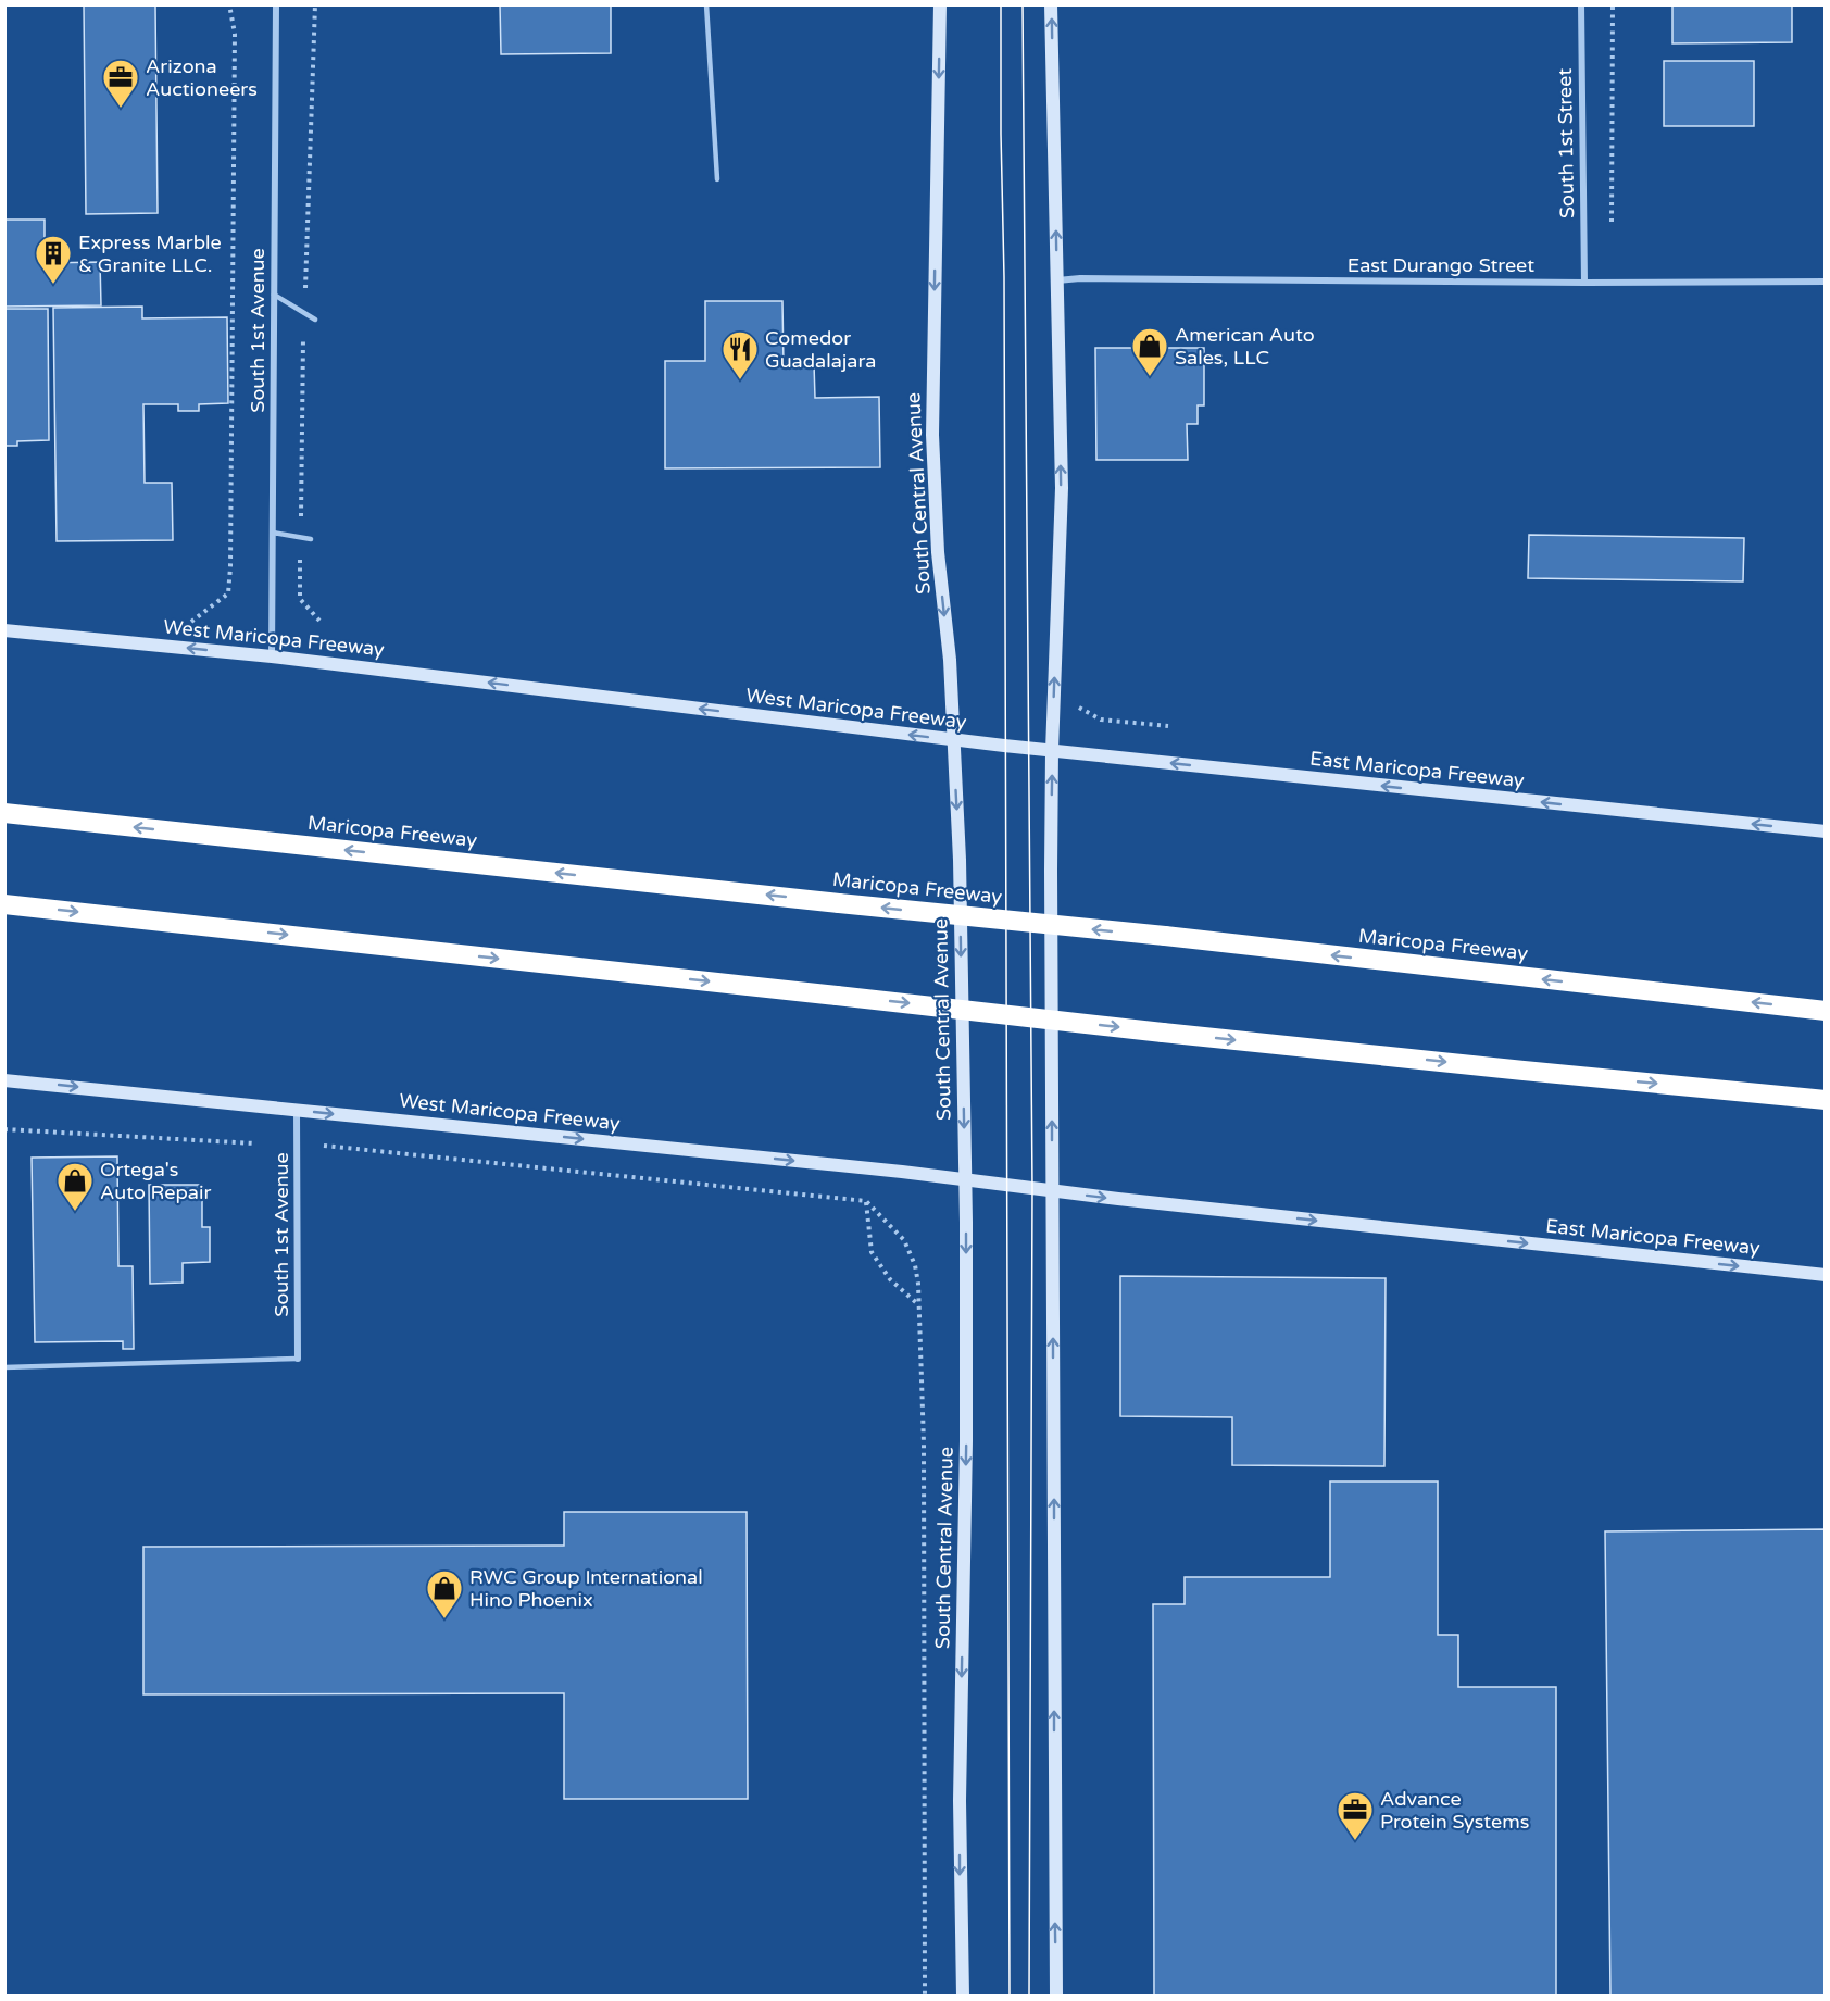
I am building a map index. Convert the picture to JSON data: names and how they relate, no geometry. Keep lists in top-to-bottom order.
{
  "streets": {
    "highway": ["Maricopa Freeway"],
    "main road": ["South Central Avenue", "West Maricopa Freeway", "East Maricopa Freeway"],
    "street": ["South 1st Street", "East Durango Street", "South 1st Avenue"]
  },
  "crossings": [
    ["South 1st Street", "East Durango Street"],
    ["South 1st Avenue", "West Maricopa Freeway"],
    ["South Central Avenue", "West Maricopa Freeway"],
    ["West Maricopa Freeway", "East Maricopa Freeway"]
  ],
  "places": {
    "office": ["Arizona Auctioneers", "Advance Protein Systems"],
    "building": ["Express Marble & Granite LLC."],
    "shop": ["American Auto Sales, LLC", "Ortega's Auto Repair", "RWC Group International Hino Phoenix"],
    "restaurant": ["Comedor Guadalajara"]
  }
}
